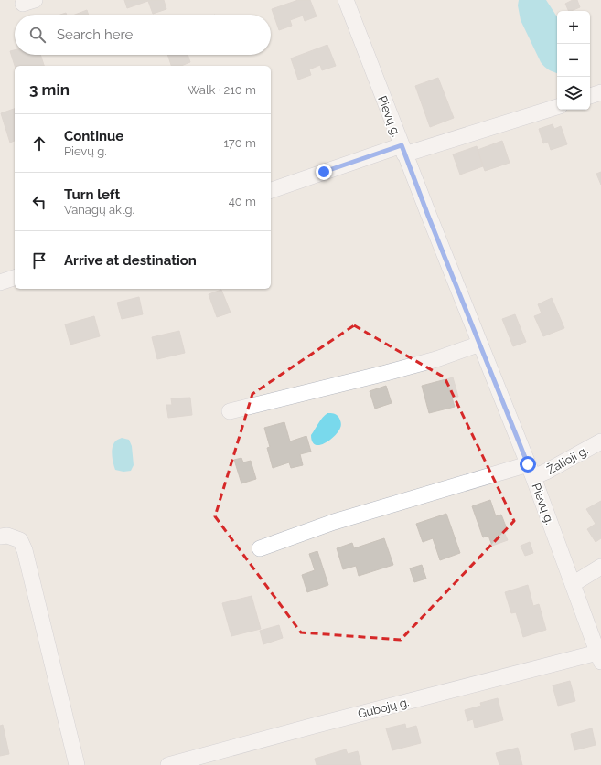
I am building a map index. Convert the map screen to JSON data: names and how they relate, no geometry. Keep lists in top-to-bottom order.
{
  "streets": {
    "street": ["Pievų g.", "Žalioji g.", "Gubojų g."]
  },
  "crossings": [
    ["Pievų g.", "Žalioji g."],
    ["Pievų g.", "Gubojų g."]
  ],
  "page": {
    "map_buttons": ["+", "−"],
    "search": "Search here",
    "heading": ["3 min", "Walk · 210 m"],
    "list": [
      ["Continue", "Pievų g.", "170 m"],
      ["Turn left", "Vanagų aklg.", "40 m"],
      "Arrive at destination"
    ]
  }
}
